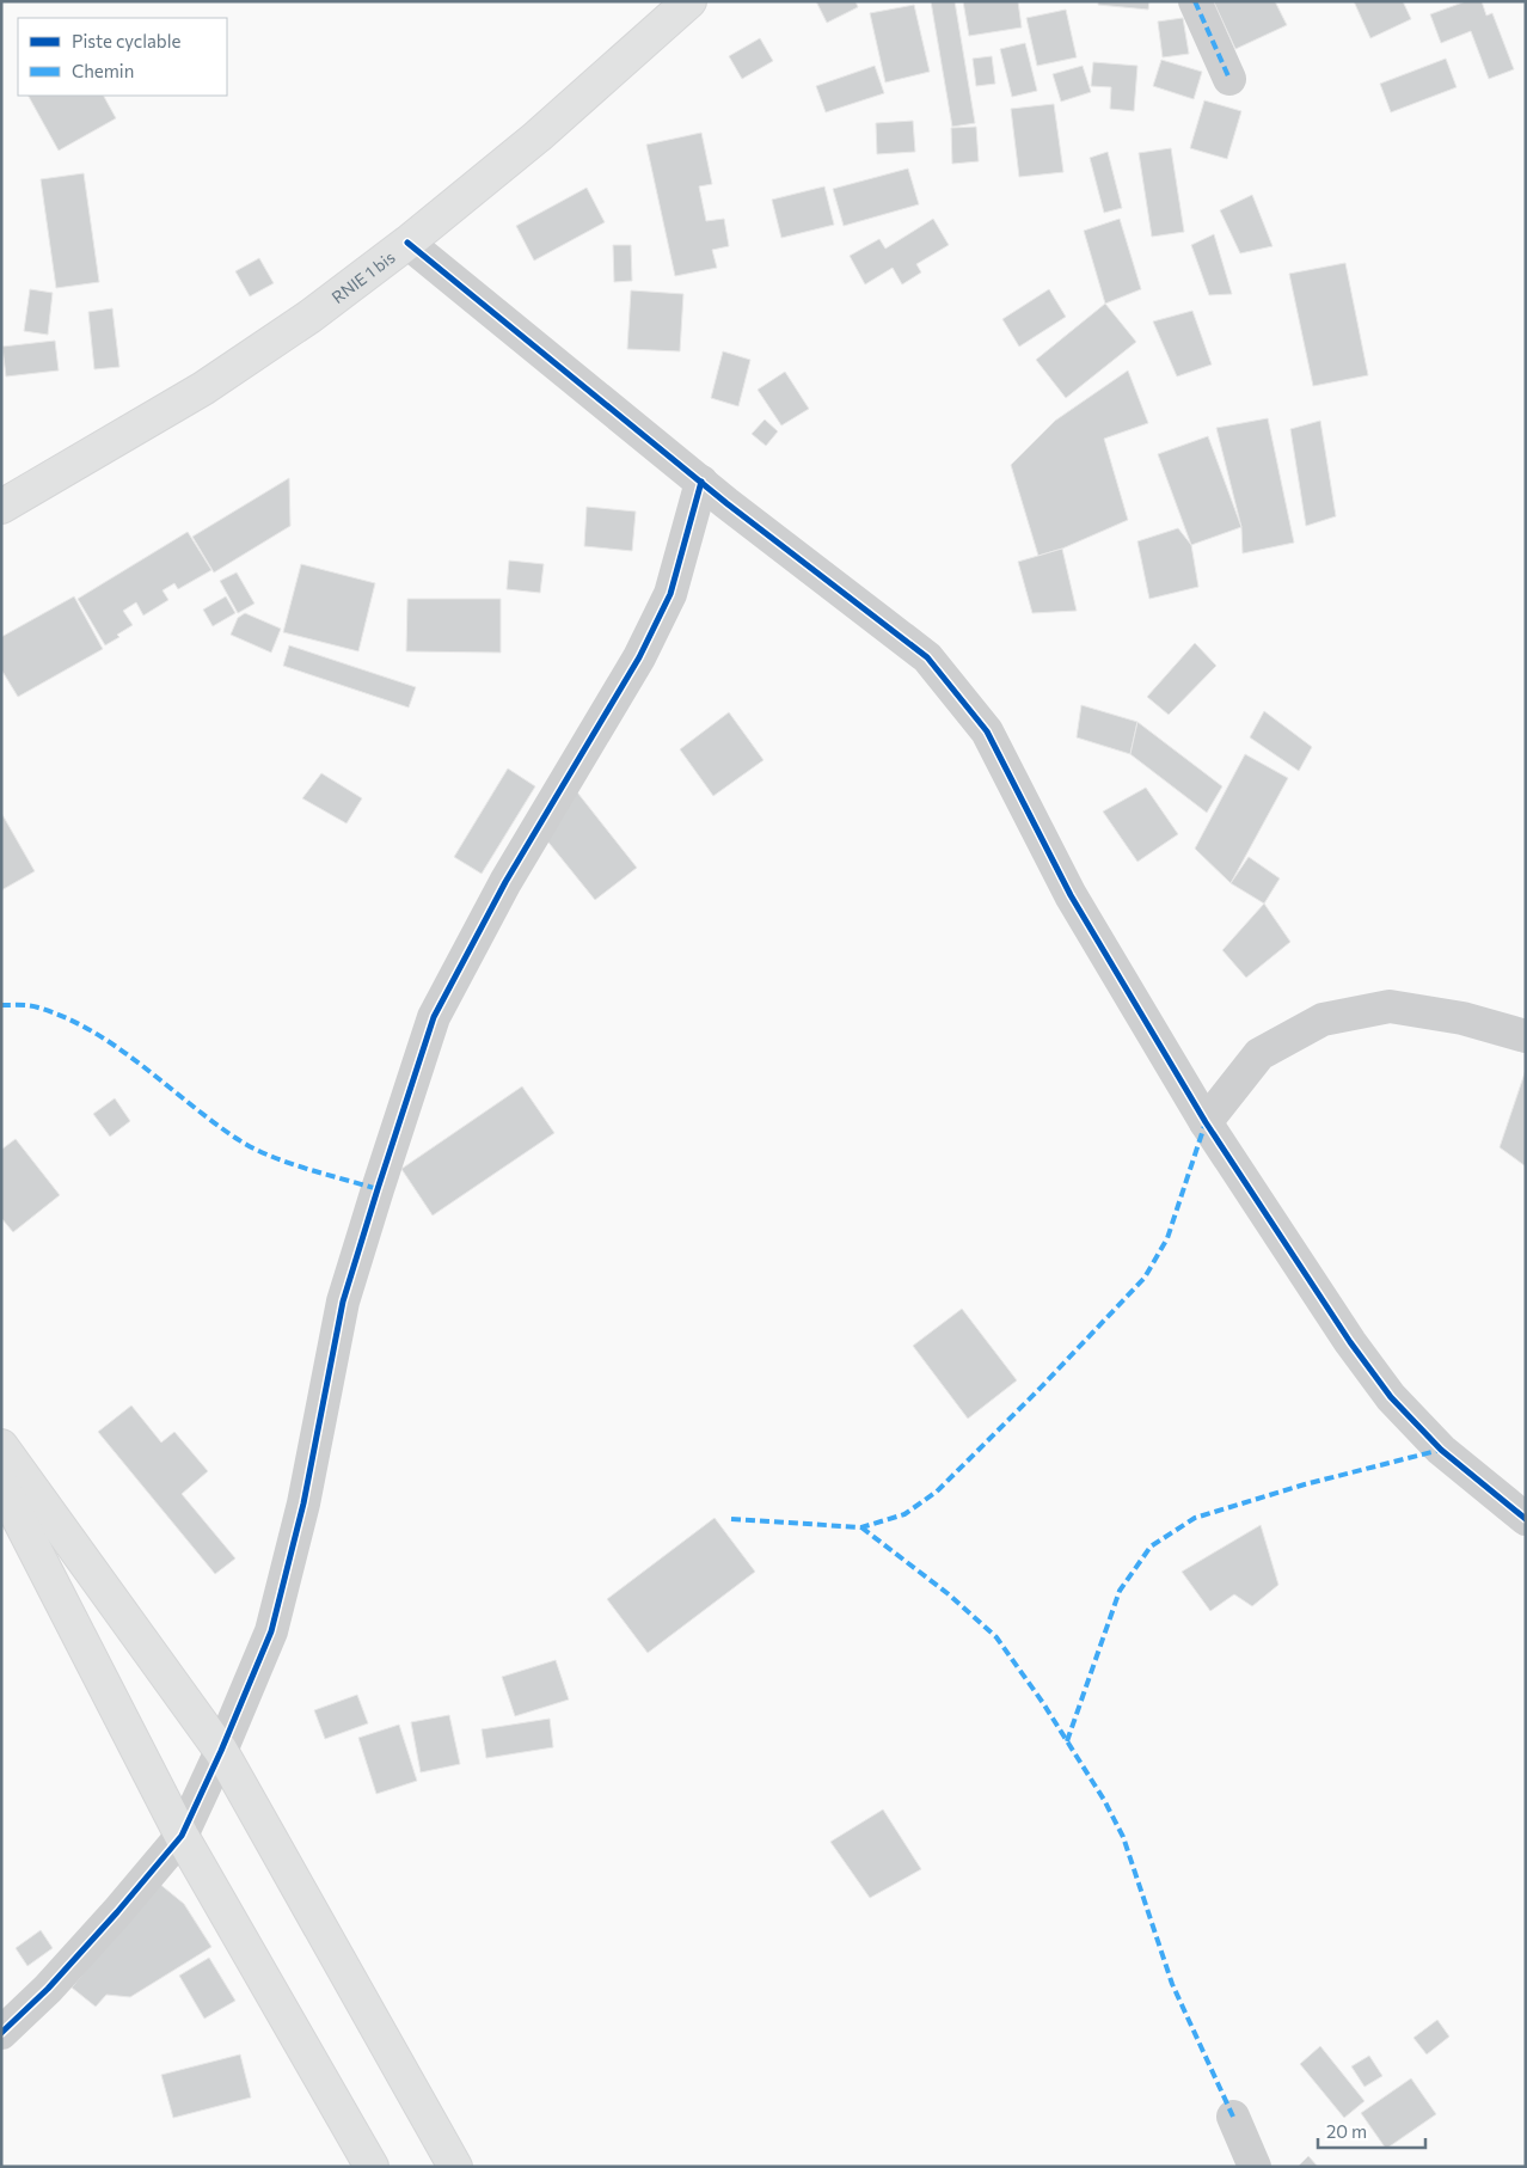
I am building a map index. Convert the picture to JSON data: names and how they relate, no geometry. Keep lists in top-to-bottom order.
{
  "streets": {
    "main road": ["RNIE 1 bis"]
  },
  "legend": ["Piste cyclable", "Chemin"],
  "scale_bar": "20 m"
}
